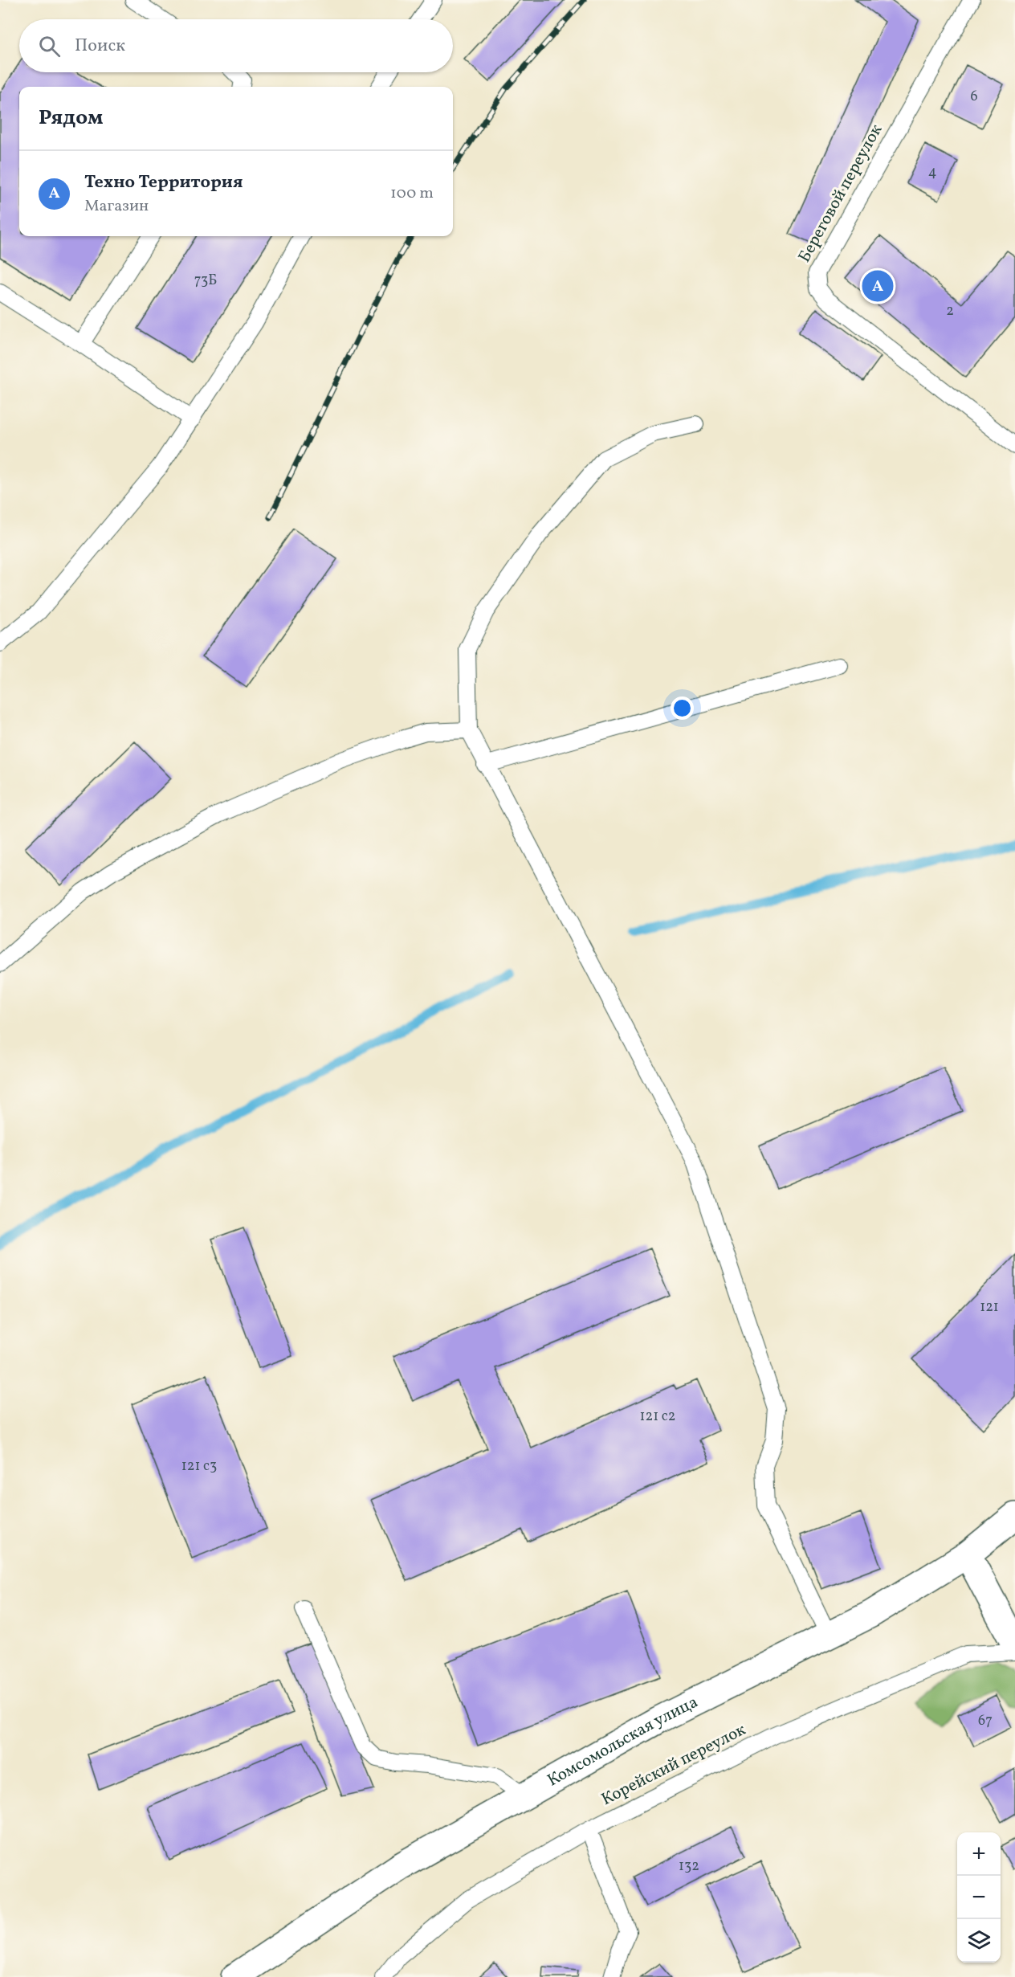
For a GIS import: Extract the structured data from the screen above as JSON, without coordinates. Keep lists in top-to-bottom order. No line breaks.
{"streets":{"main road":["Комсомольская улица"],"lane":["Береговой переулок","Корейский переулок"]},"house_numbers":["6","4","73Б","2","121","121 с2","121 с3","67","132"],"page":{"search":"Поиск","heading":"Рядом","list":[{"mark":"A","name":"Техно Территория","note":"Магазин","value":"100 m"}],"pins":"A","map_buttons":["+","−"]}}
